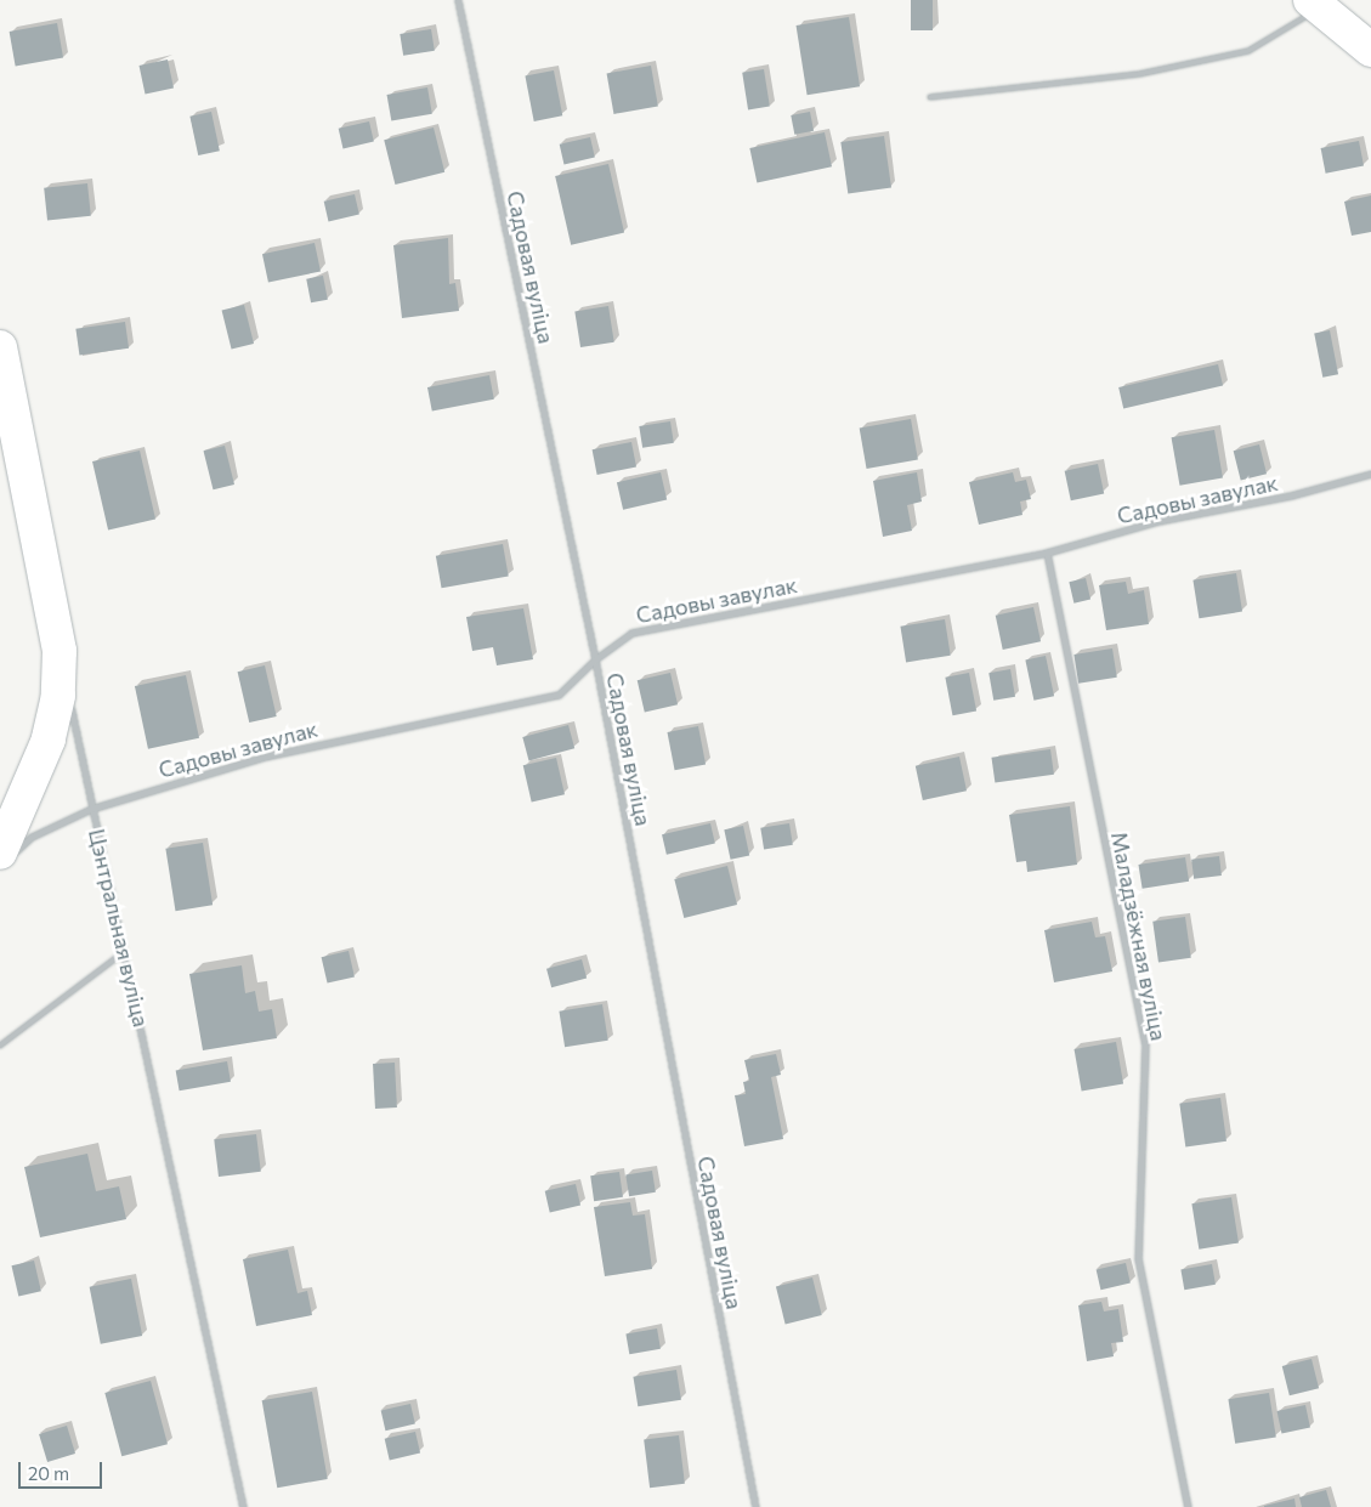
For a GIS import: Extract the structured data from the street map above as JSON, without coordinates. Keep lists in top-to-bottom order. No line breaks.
{"streets":{"main road":["Цэнтральная вуліца"],"street":["Садовая вуліца","Садовы завулак","Маладзёжная вуліца"]},"crossings":[["Садовая вуліца","Садовы завулак"],["Садовы завулак","Цэнтральная вуліца"],["Садовы завулак","Маладзёжная вуліца"]],"scale_bar":"20 m"}
